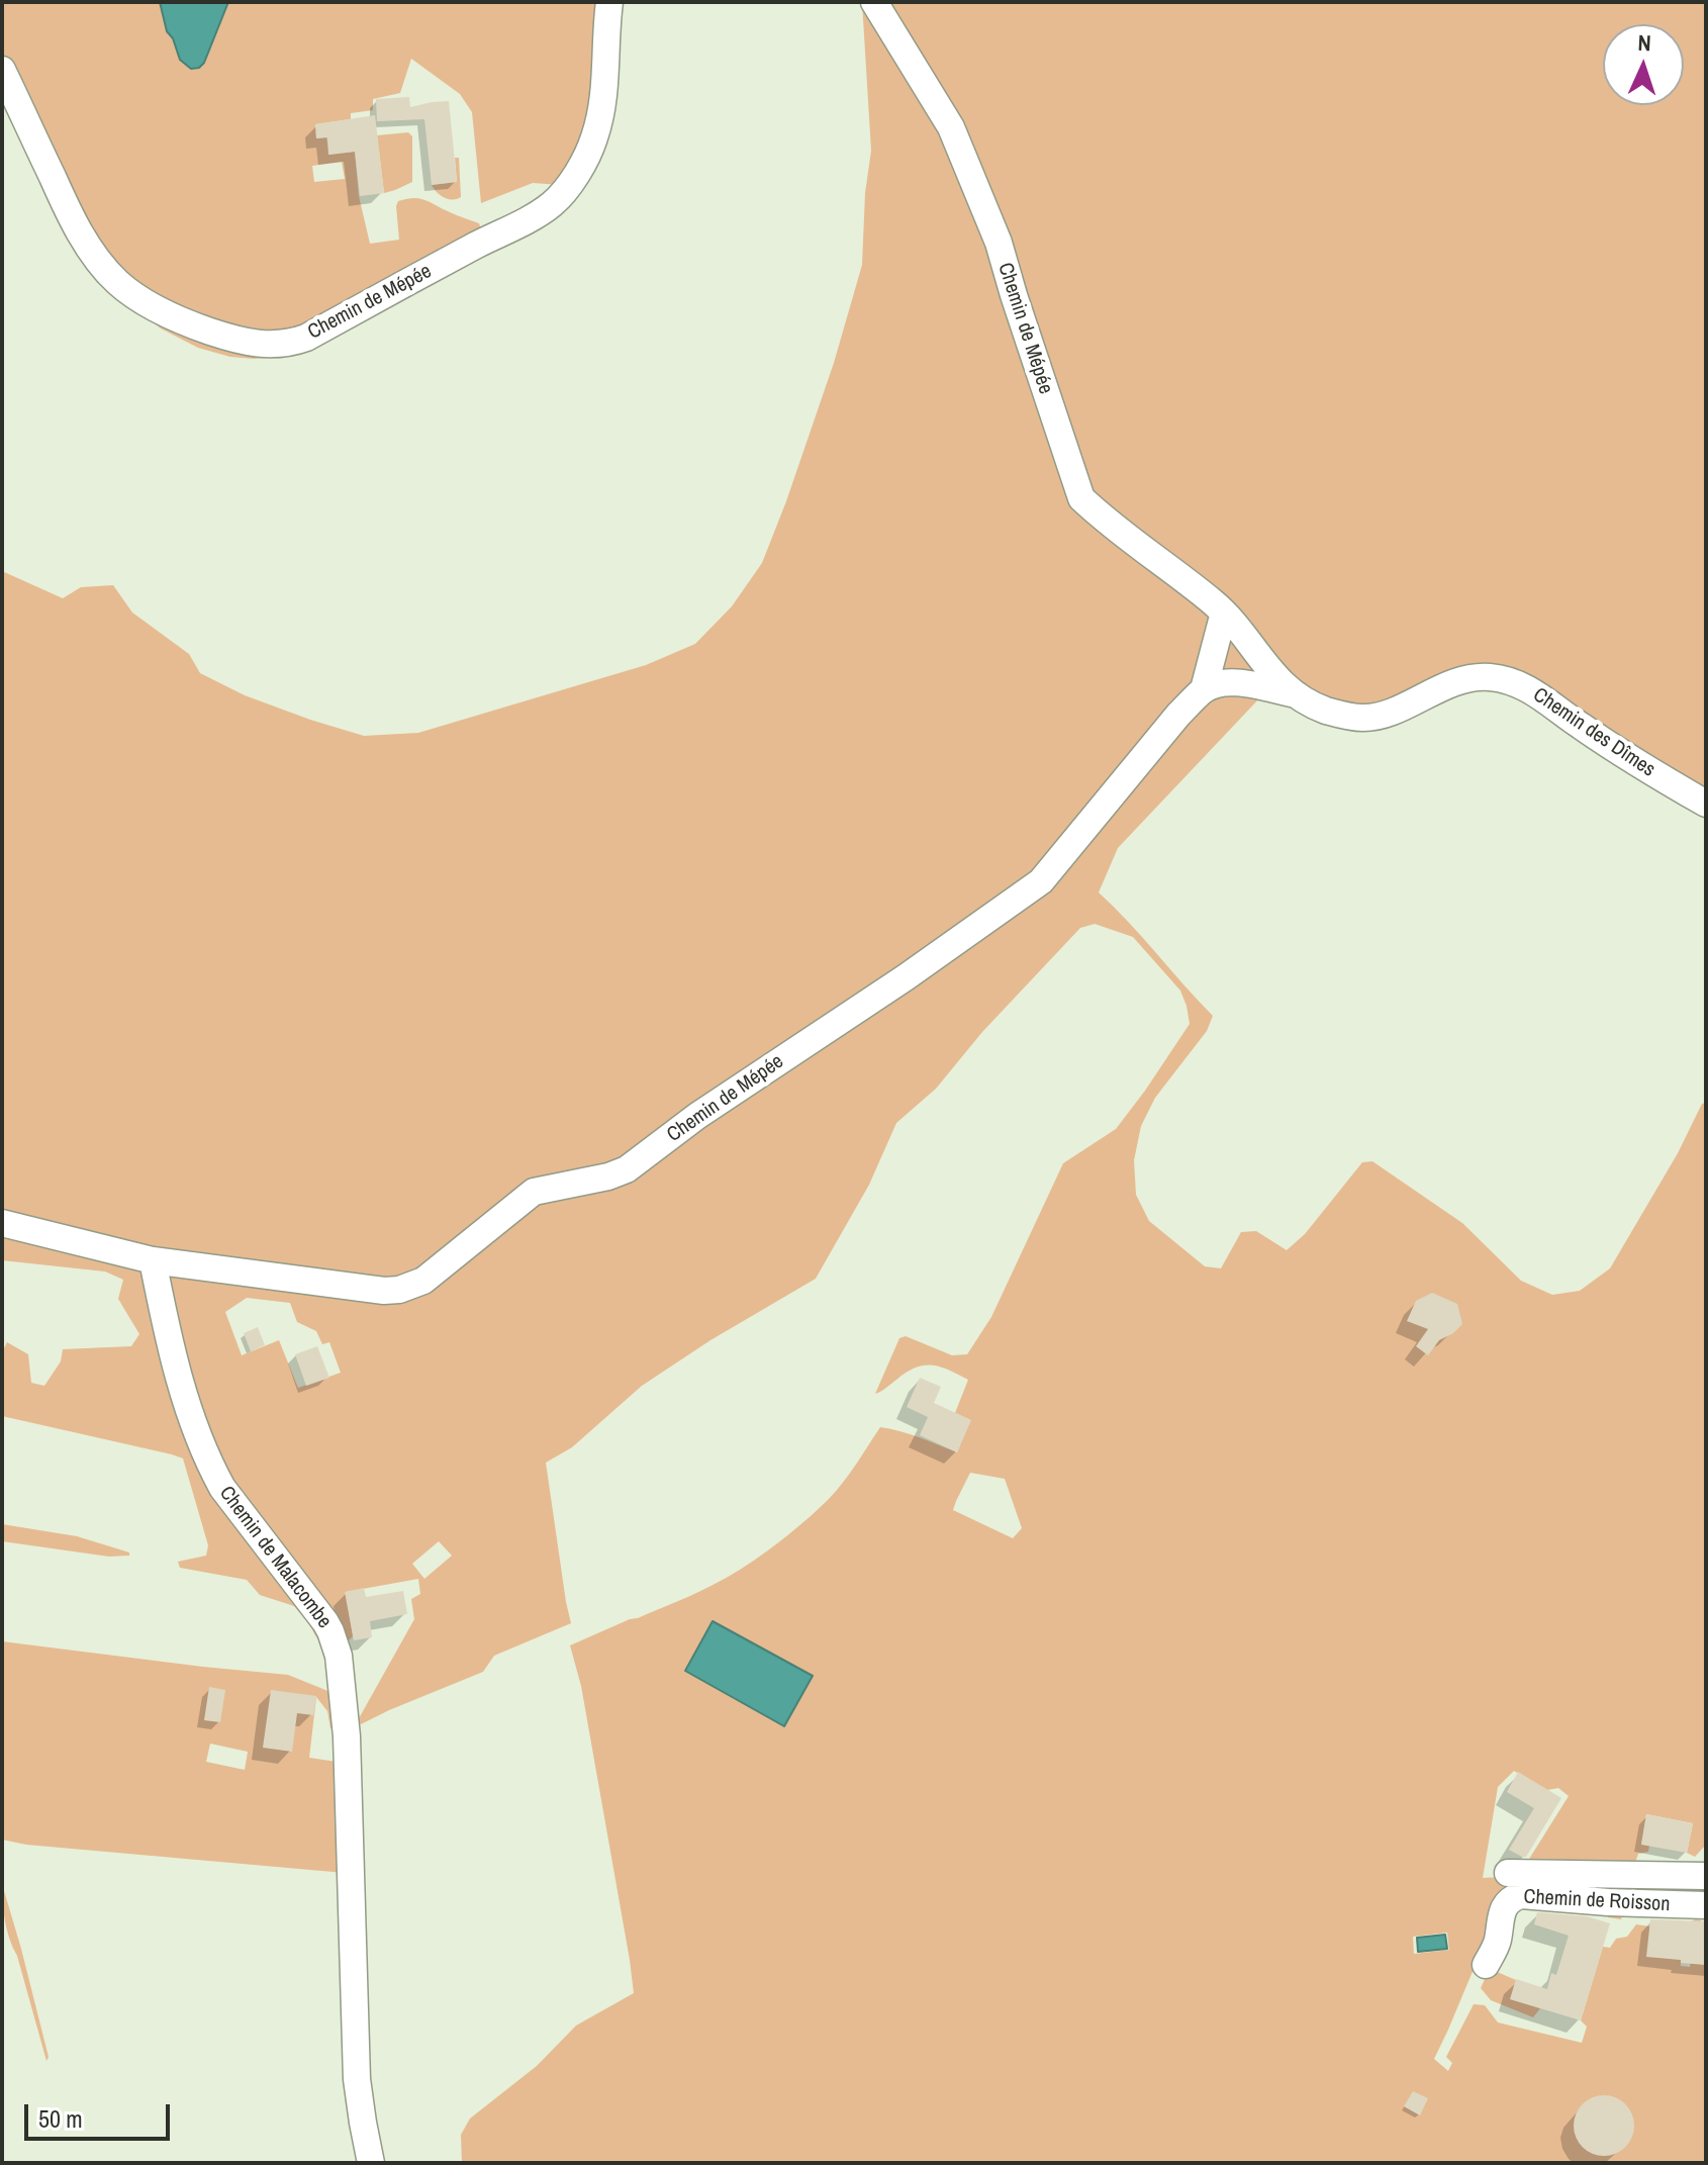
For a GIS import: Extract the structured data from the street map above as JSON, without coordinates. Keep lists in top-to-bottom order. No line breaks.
{"streets":{"street":["Chemin de Mépée","Chemin des Dîmes","Chemin de Malacombe","Chemin de Roisson"]},"crossings":[["Chemin de Mépée","Chemin des Dîmes"],["Chemin de Mépée","Chemin de Malacombe"]],"scale_bar":"50 m","north":"top"}
